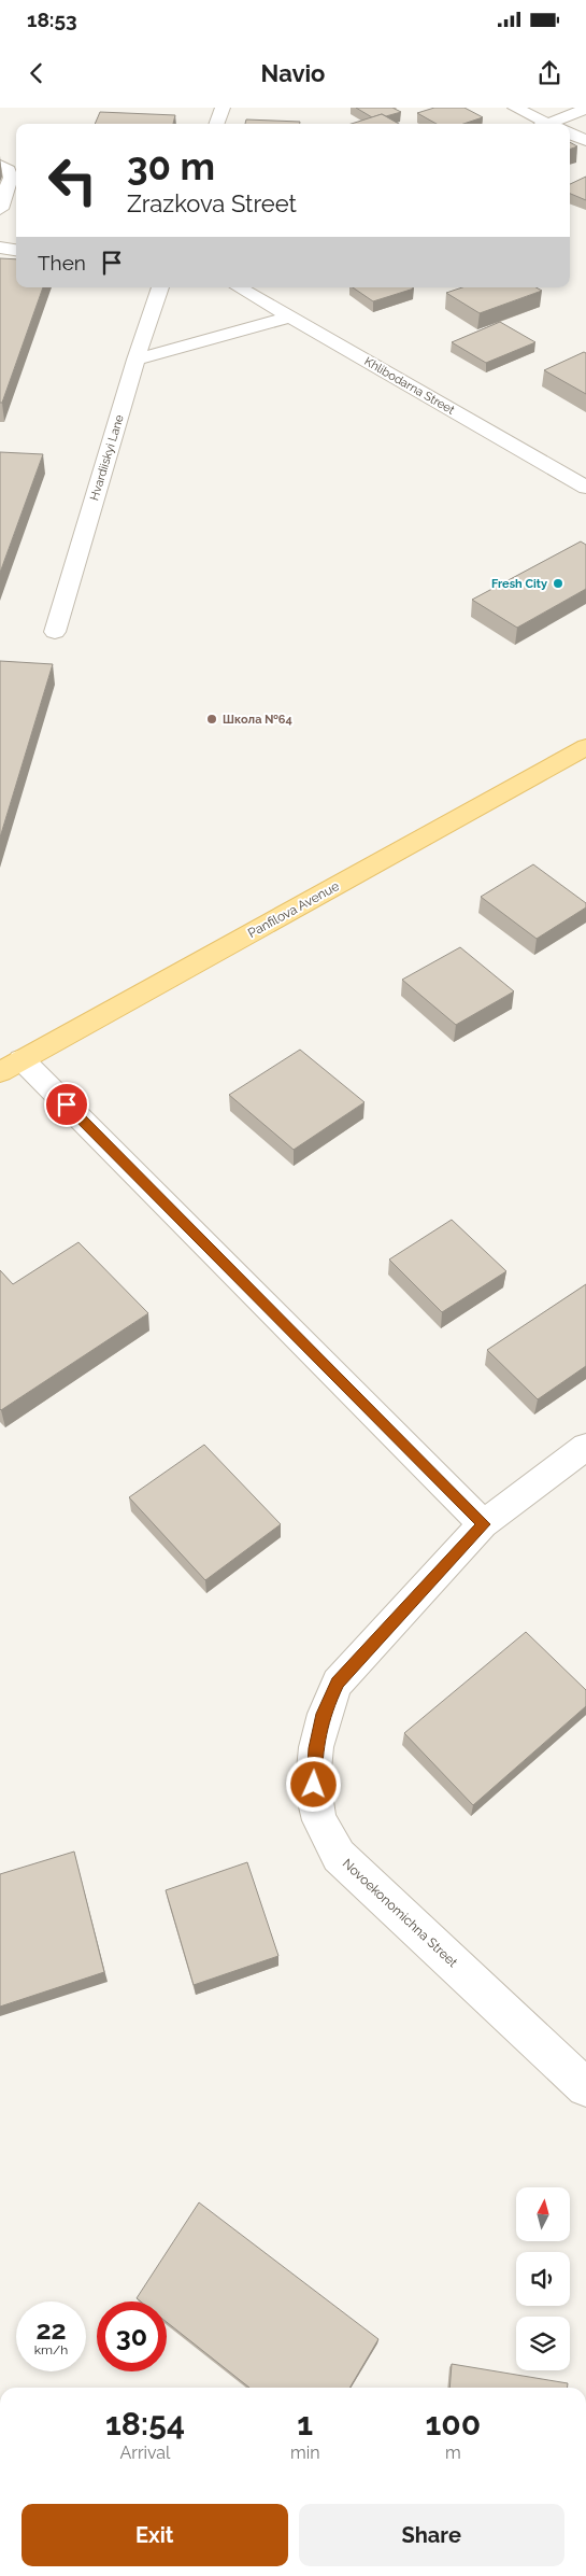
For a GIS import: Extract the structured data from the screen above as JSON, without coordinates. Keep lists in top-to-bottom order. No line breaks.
{"streets":{"main road":["Panfilova Avenue"],"street":["Khlibodarna Street","Hvardiiskyi Lane","Novoekonomichna Street"]},"places":["Fresh City","Школа №64"],"north":"top","page":{"status":"18:53","header":"Navio","turn":["30 m","Zrazkova Street"],"then":"Then","speed":"22 km/h","limit":"30","eta":["18:54","Arrival","1","min","100","m"],"buttons":["Exit","Share"]}}
